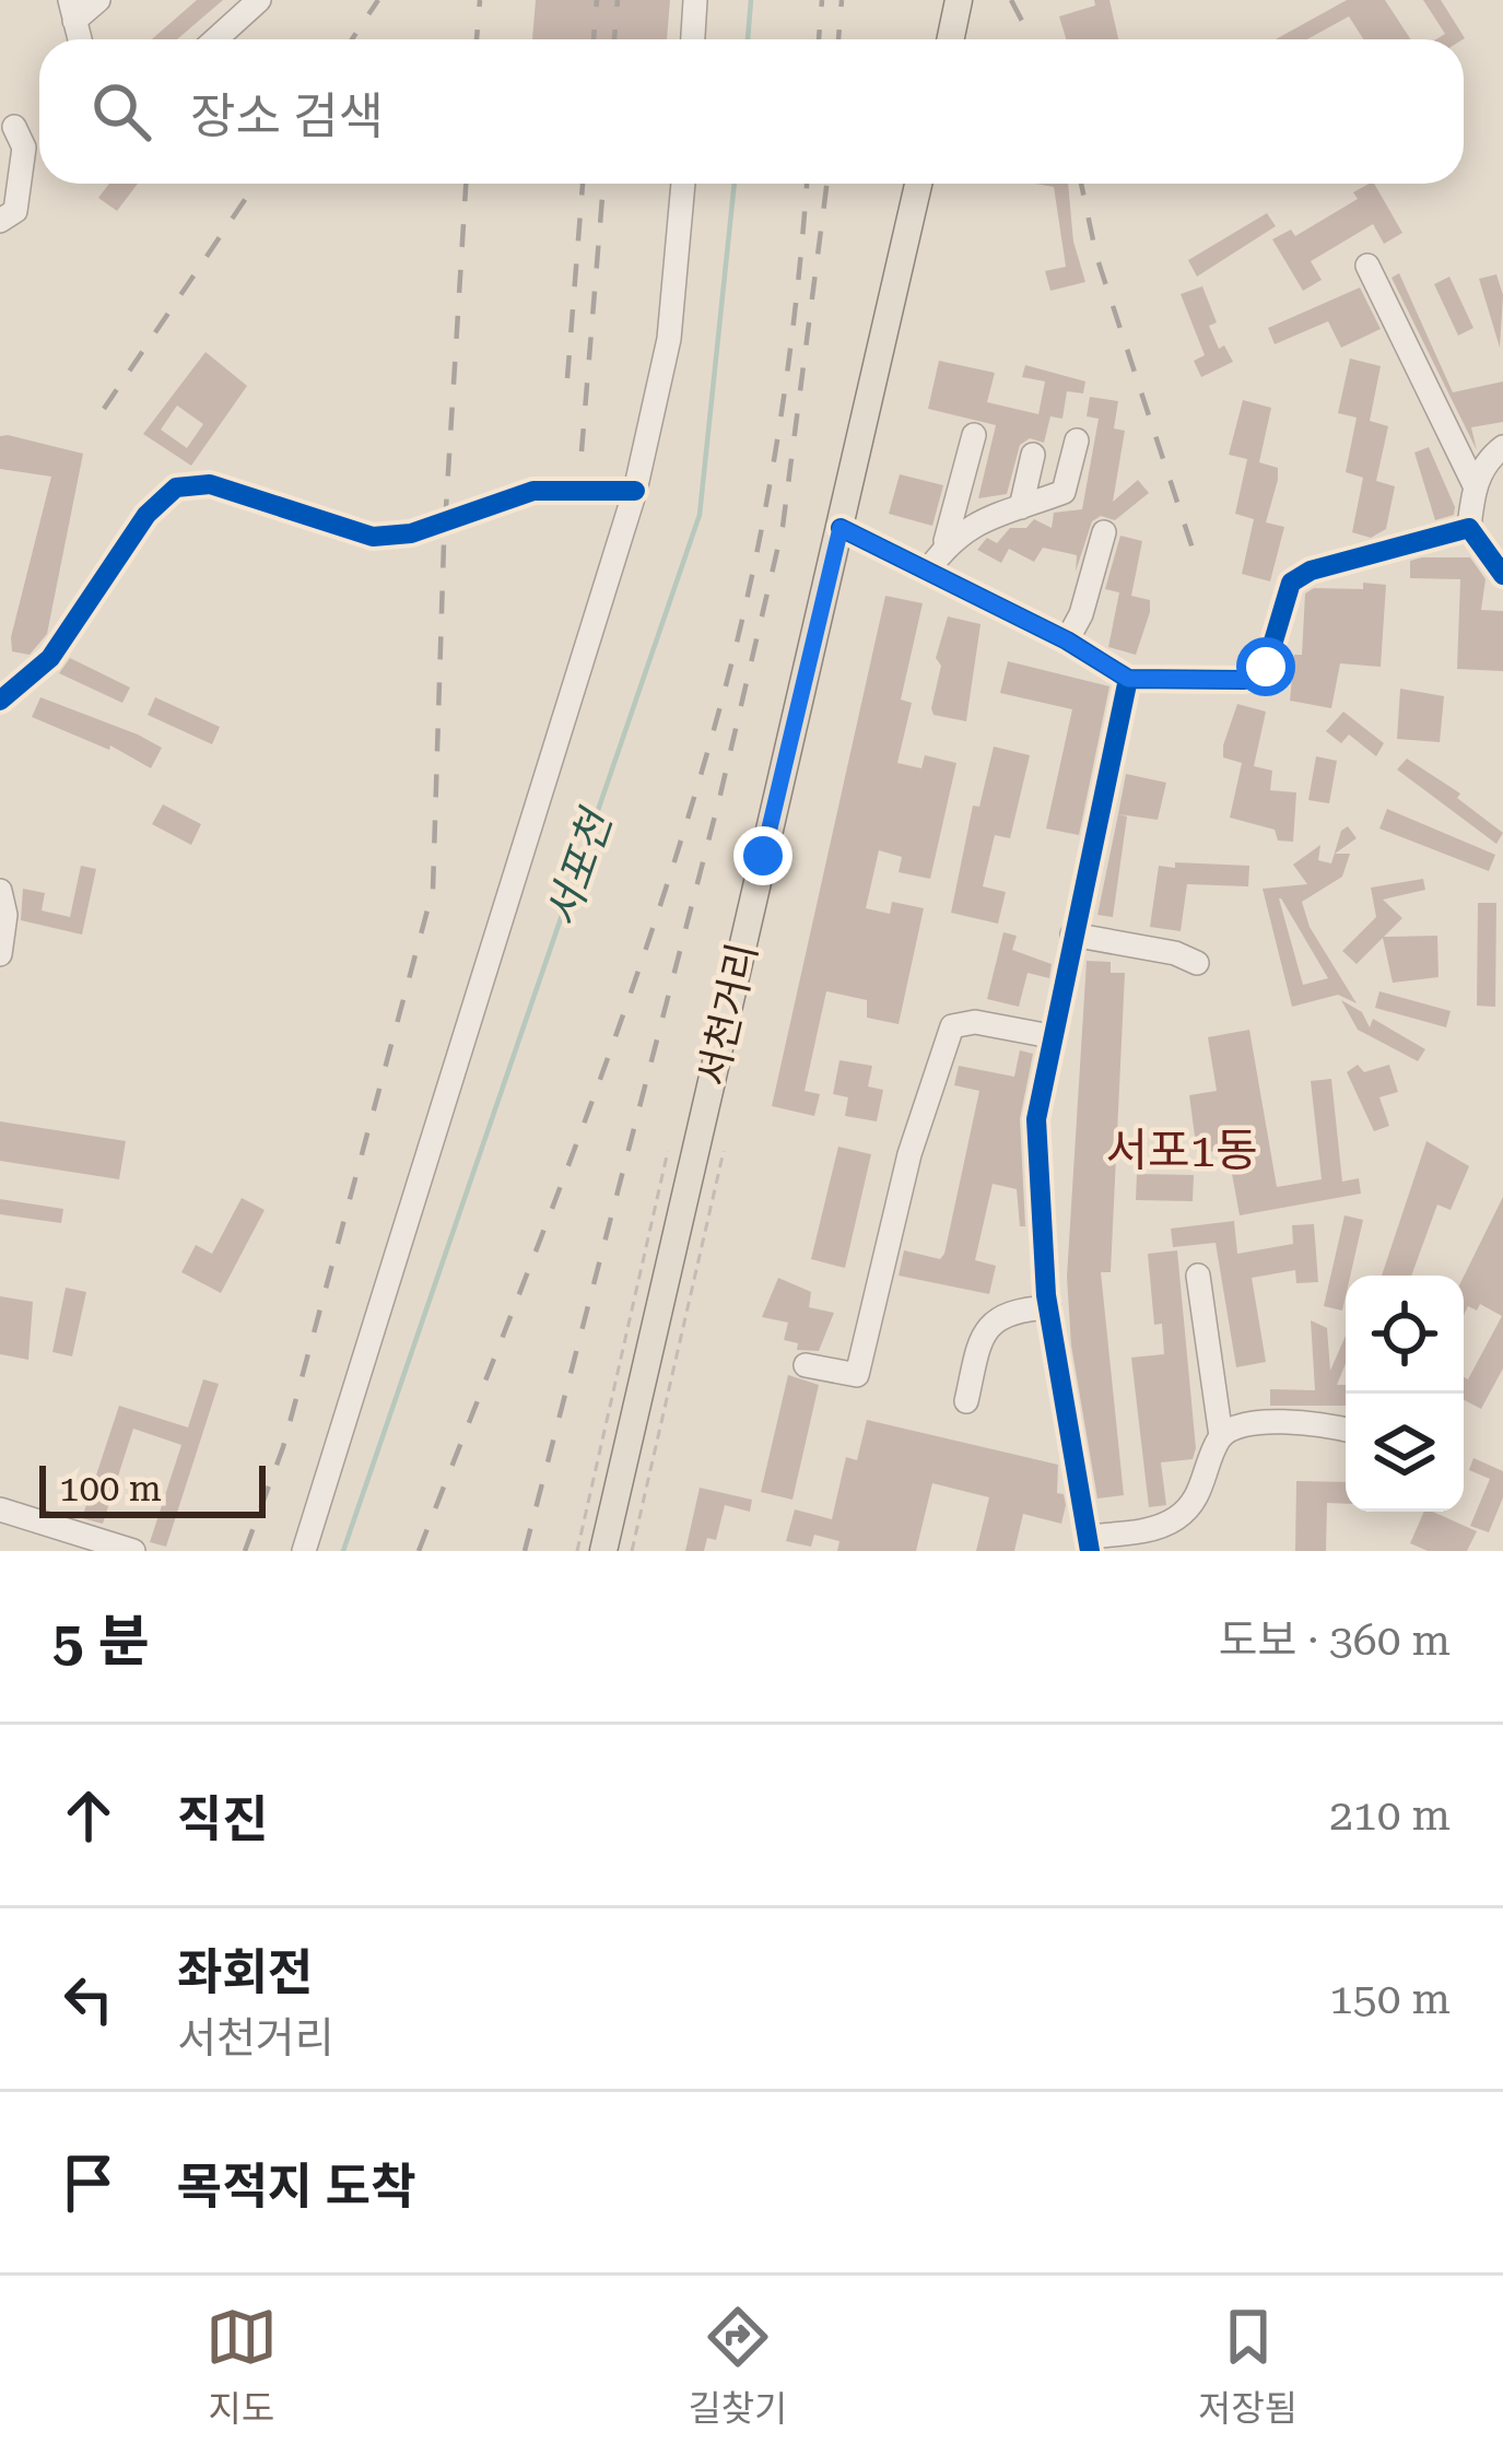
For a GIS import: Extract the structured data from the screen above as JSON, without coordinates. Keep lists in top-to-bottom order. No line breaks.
{"streets":{"main road":["서천거리"]},"districts":["서포1동"],"water":["서포천"],"scale_bar":"100 m","page":{"search":"장소 검색","scale":"100 m","heading":["5 분","도보 · 360 m"],"list":[["직진","210 m"],["좌회전","서천거리","150 m"],"목적지 도착"],"nav":["지도","길찾기","저장됨"]}}
